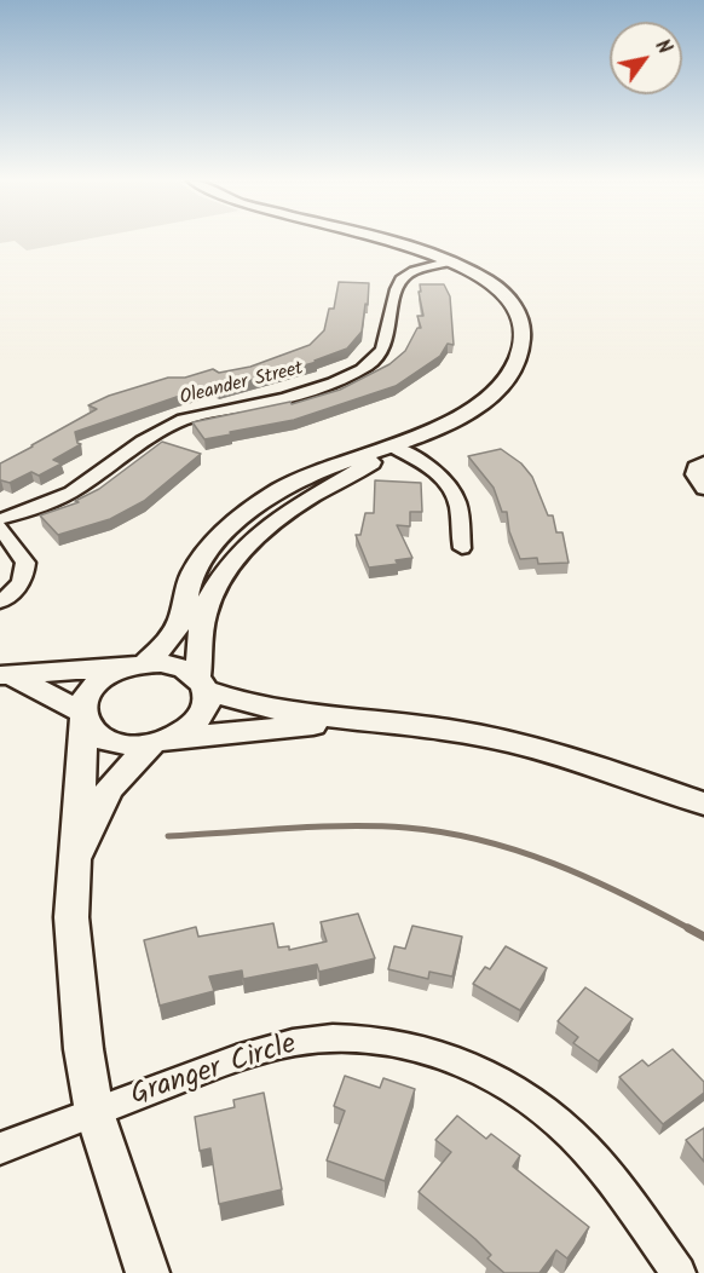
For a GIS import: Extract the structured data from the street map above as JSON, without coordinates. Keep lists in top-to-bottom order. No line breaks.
{"streets":{"street":["Oleander Street","Granger Circle"]},"north":"top right"}
